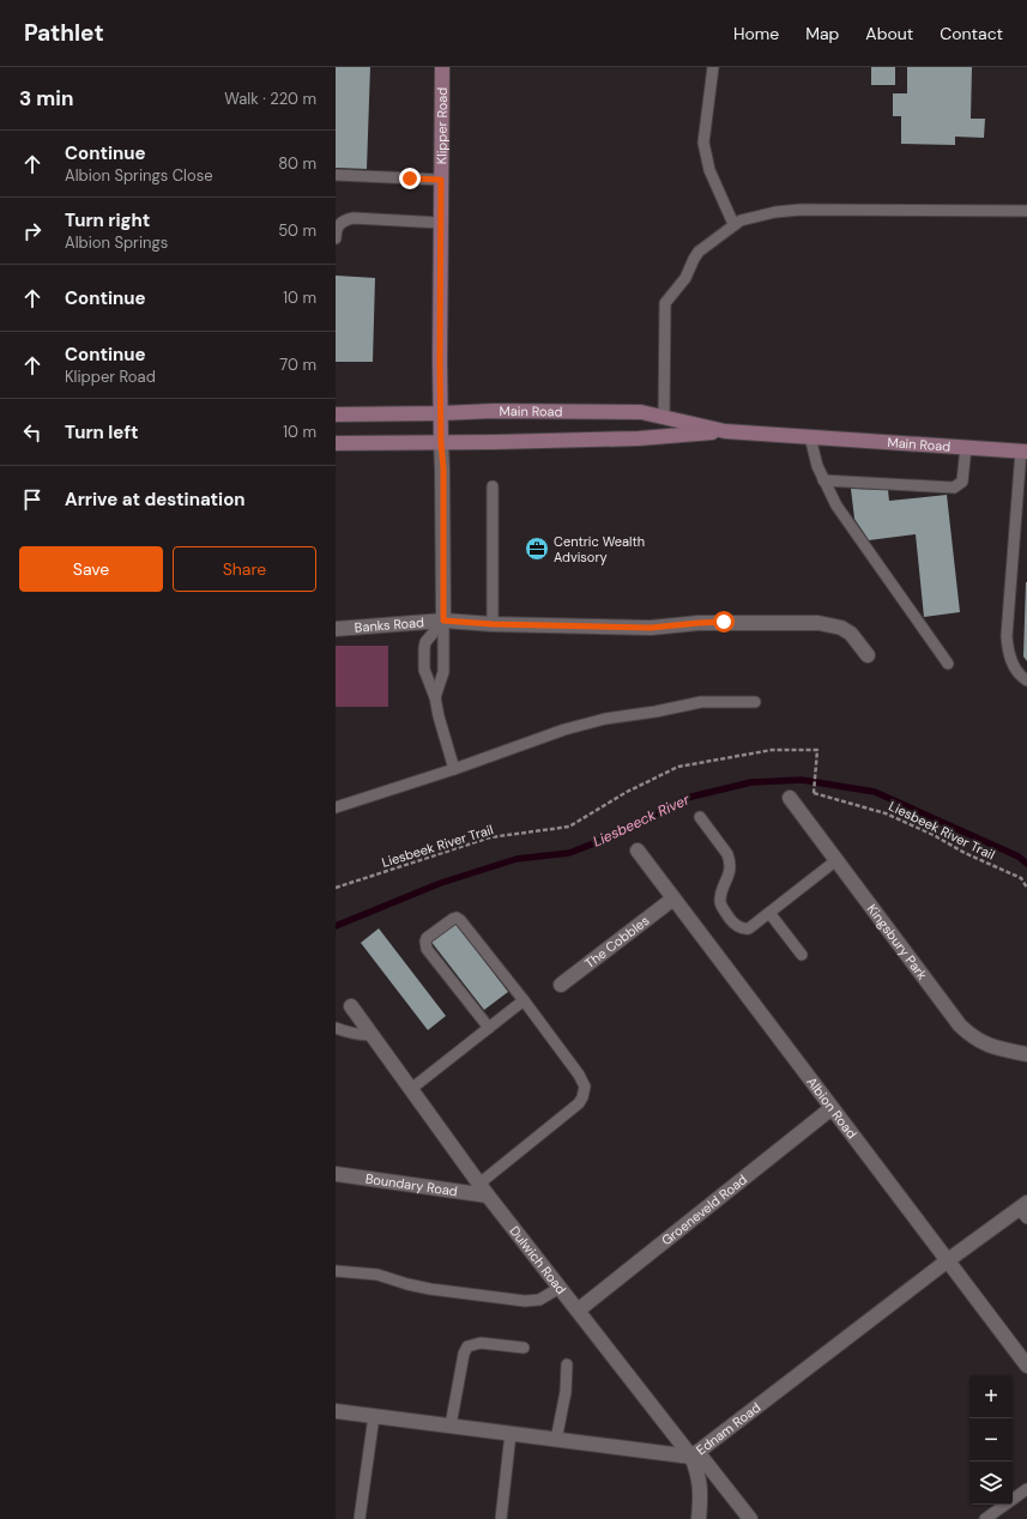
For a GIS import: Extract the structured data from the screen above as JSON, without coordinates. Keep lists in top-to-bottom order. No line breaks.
{"streets":{"main road":["Klipper Road","Main Road"],"street":["Banks Road","The Cobbles","Kingsbury Park","Albion Road","Boundary Road","Groeneveld Road","Dulwich Road","Ednam Road"],"path":["Liesbeek River Trail"]},"crossings":[["Klipper Road","Main Road"],["The Cobbles","Albion Road"],["Albion Road","Groeneveld Road"],["Albion Road","Ednam Road"],["Boundary Road","Dulwich Road"],["Groeneveld Road","Dulwich Road"],["Dulwich Road","Ednam Road"]],"water":["Liesbeeck River"],"places":{"office":["Centric Wealth Advisory"]},"page":{"header":"Pathlet","nav":["Home","Map","About","Contact"],"heading":["3 min","Walk · 220 m"],"list":[["Continue","Albion Springs Close","80 m"],["Turn right","Albion Springs","50 m"],["Continue","10 m"],["Continue","Klipper Road","70 m"],["Turn left","10 m"],"Arrive at destination"],"buttons":["Save","Share"],"map_buttons":["+","−"]}}
